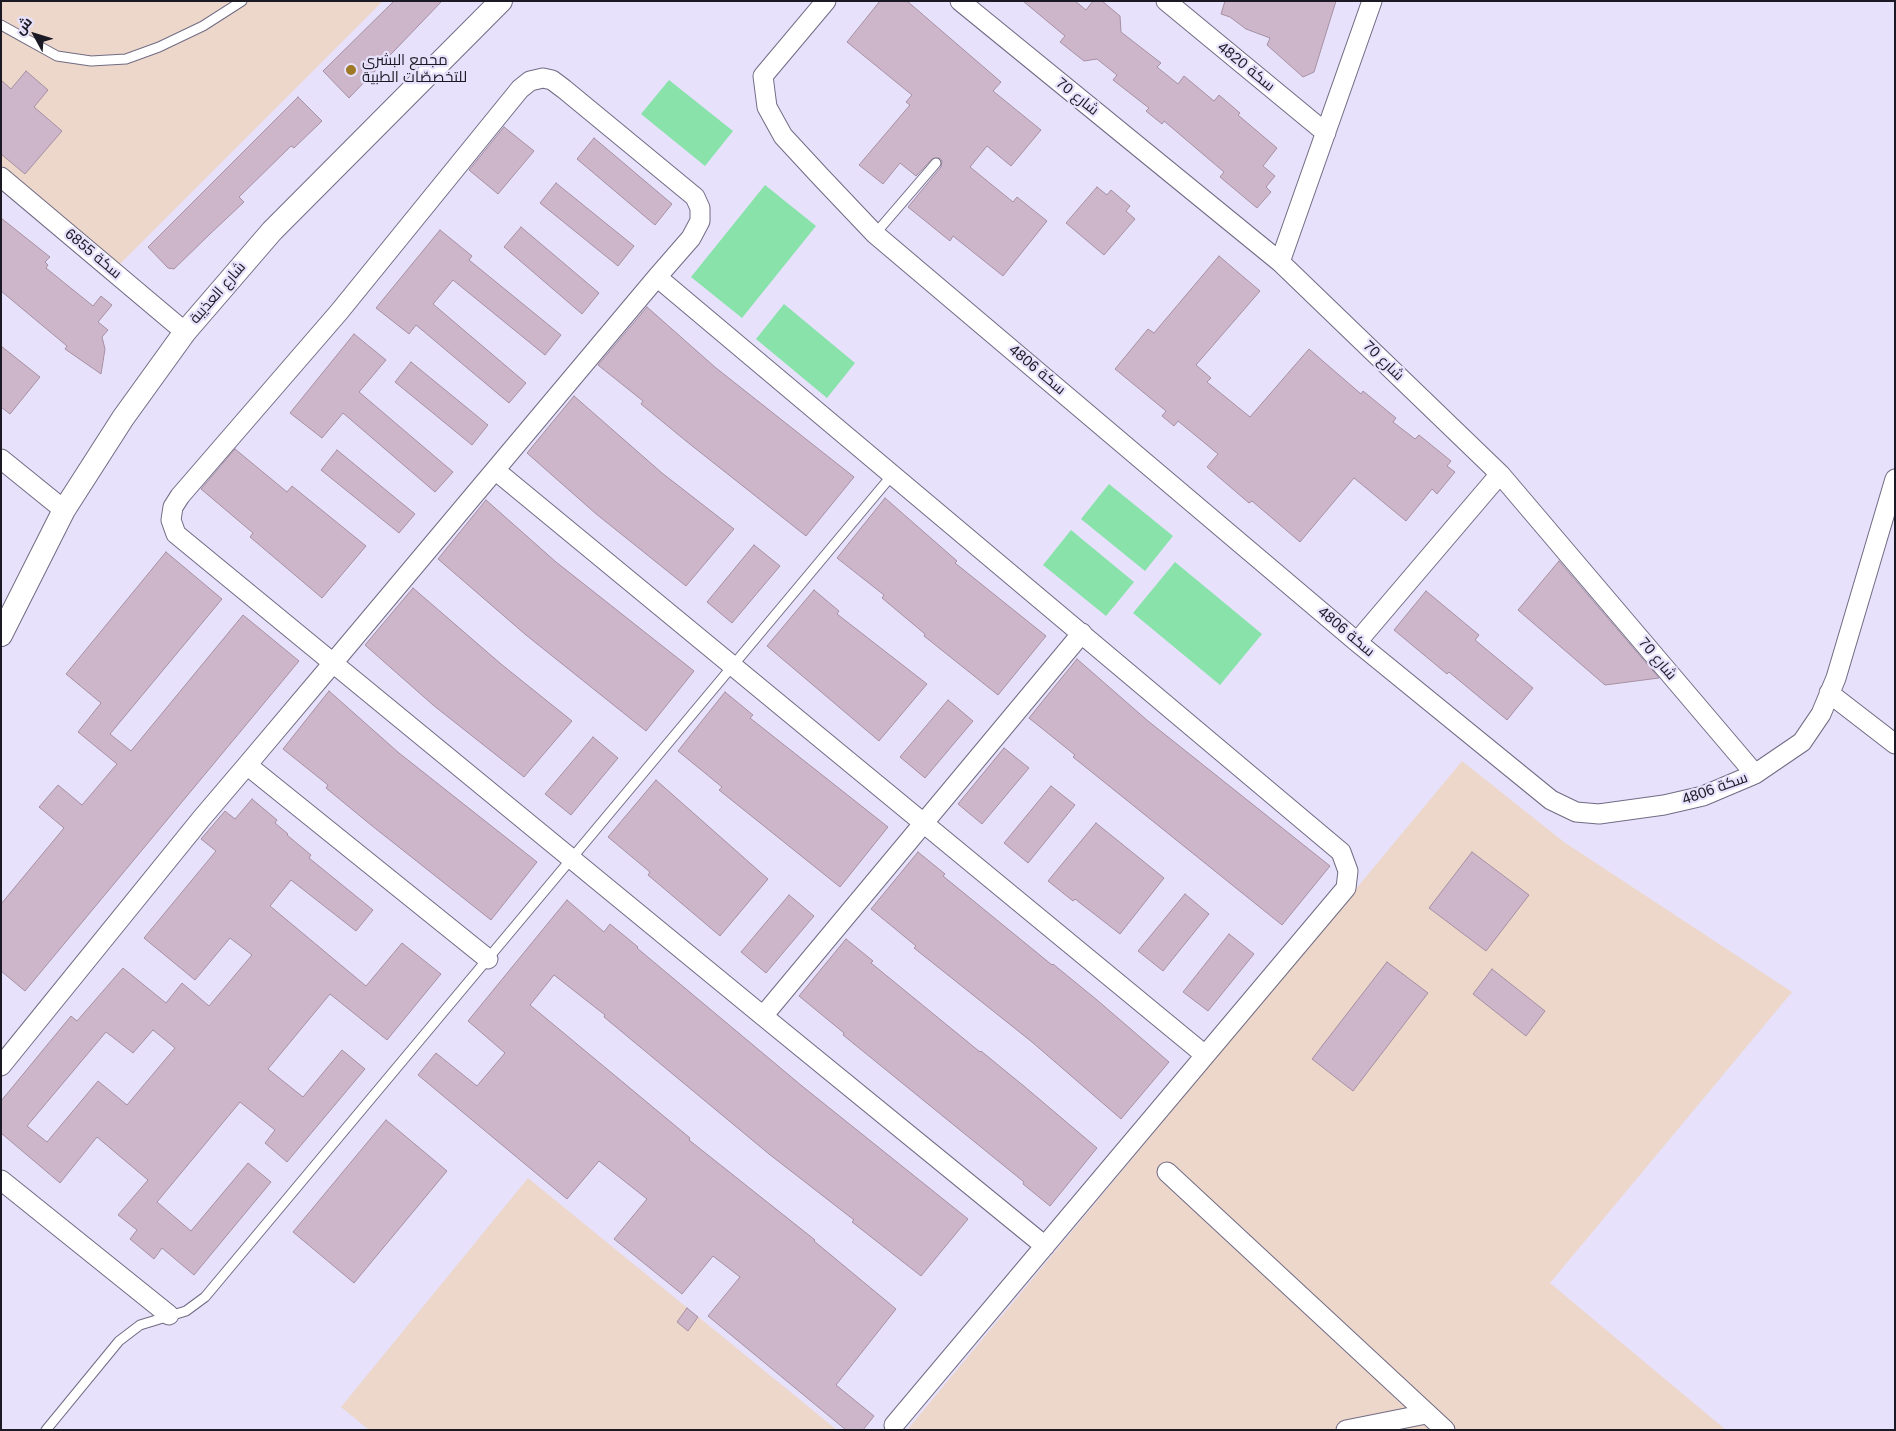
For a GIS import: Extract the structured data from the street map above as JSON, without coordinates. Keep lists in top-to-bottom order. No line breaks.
{"streets":{"street":["سكة 4820","شارع 70","سكة 6855","شارع العذيبة","سكة 4806"]},"crossings":[["شارع 70","سكة 4806"],["سكة 6855","شارع العذيبة"]],"places":["مجمع البشرى للتخصصّات الطبية"],"north":"top left"}
